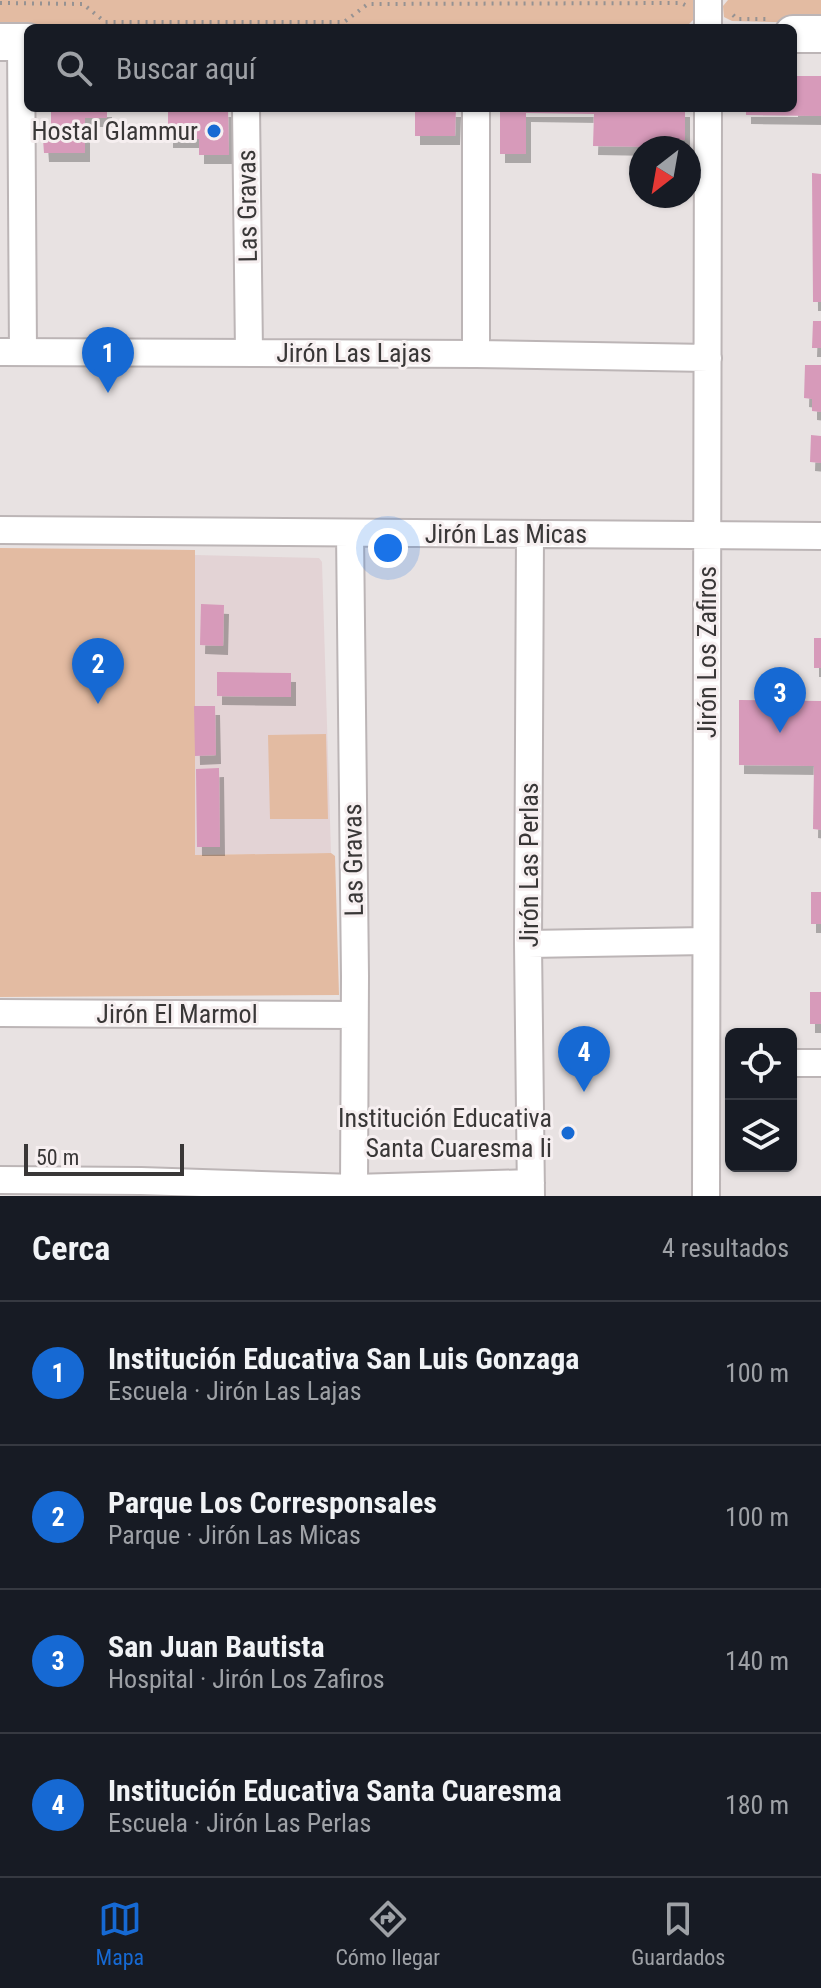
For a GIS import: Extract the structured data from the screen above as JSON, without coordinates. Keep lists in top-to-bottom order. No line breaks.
{"streets":{"street":["Las Gravas","Jirón Las Lajas","Jirón Las Micas","Jirón Los Zafiros","Jirón Las Perlas","Jirón El Marmol"]},"crossings":[["Las Gravas","Jirón Las Lajas"],["Las Gravas","Jirón Las Micas"],["Las Gravas","Jirón El Marmol"],["Jirón Las Lajas","Jirón Los Zafiros"],["Jirón Las Micas","Jirón Los Zafiros"],["Jirón Las Micas","Jirón Las Perlas"]],"places":["Hostal Glammur","Institución Educativa Santa Cuaresma Ii"],"scale_bar":"50 m","north":"bottom left","page":{"search":"Buscar aquí","pins":["1","2","3","4"],"scale":"50 m","heading":["Cerca","4 resultados"],"list":[{"mark":"1","name":"Institución Educativa San Luis Gonzaga","note":"Escuela · Jirón Las Lajas","value":"100 m"},{"mark":"2","name":"Parque Los Corresponsales","note":"Parque · Jirón Las Micas","value":"100 m"},{"mark":"3","name":"San Juan Bautista","note":"Hospital · Jirón Los Zafiros","value":"140 m"},{"mark":"4","name":"Institución Educativa Santa Cuaresma","note":"Escuela · Jirón Las Perlas","value":"180 m"}],"nav":["Mapa","Cómo llegar","Guardados"]}}
